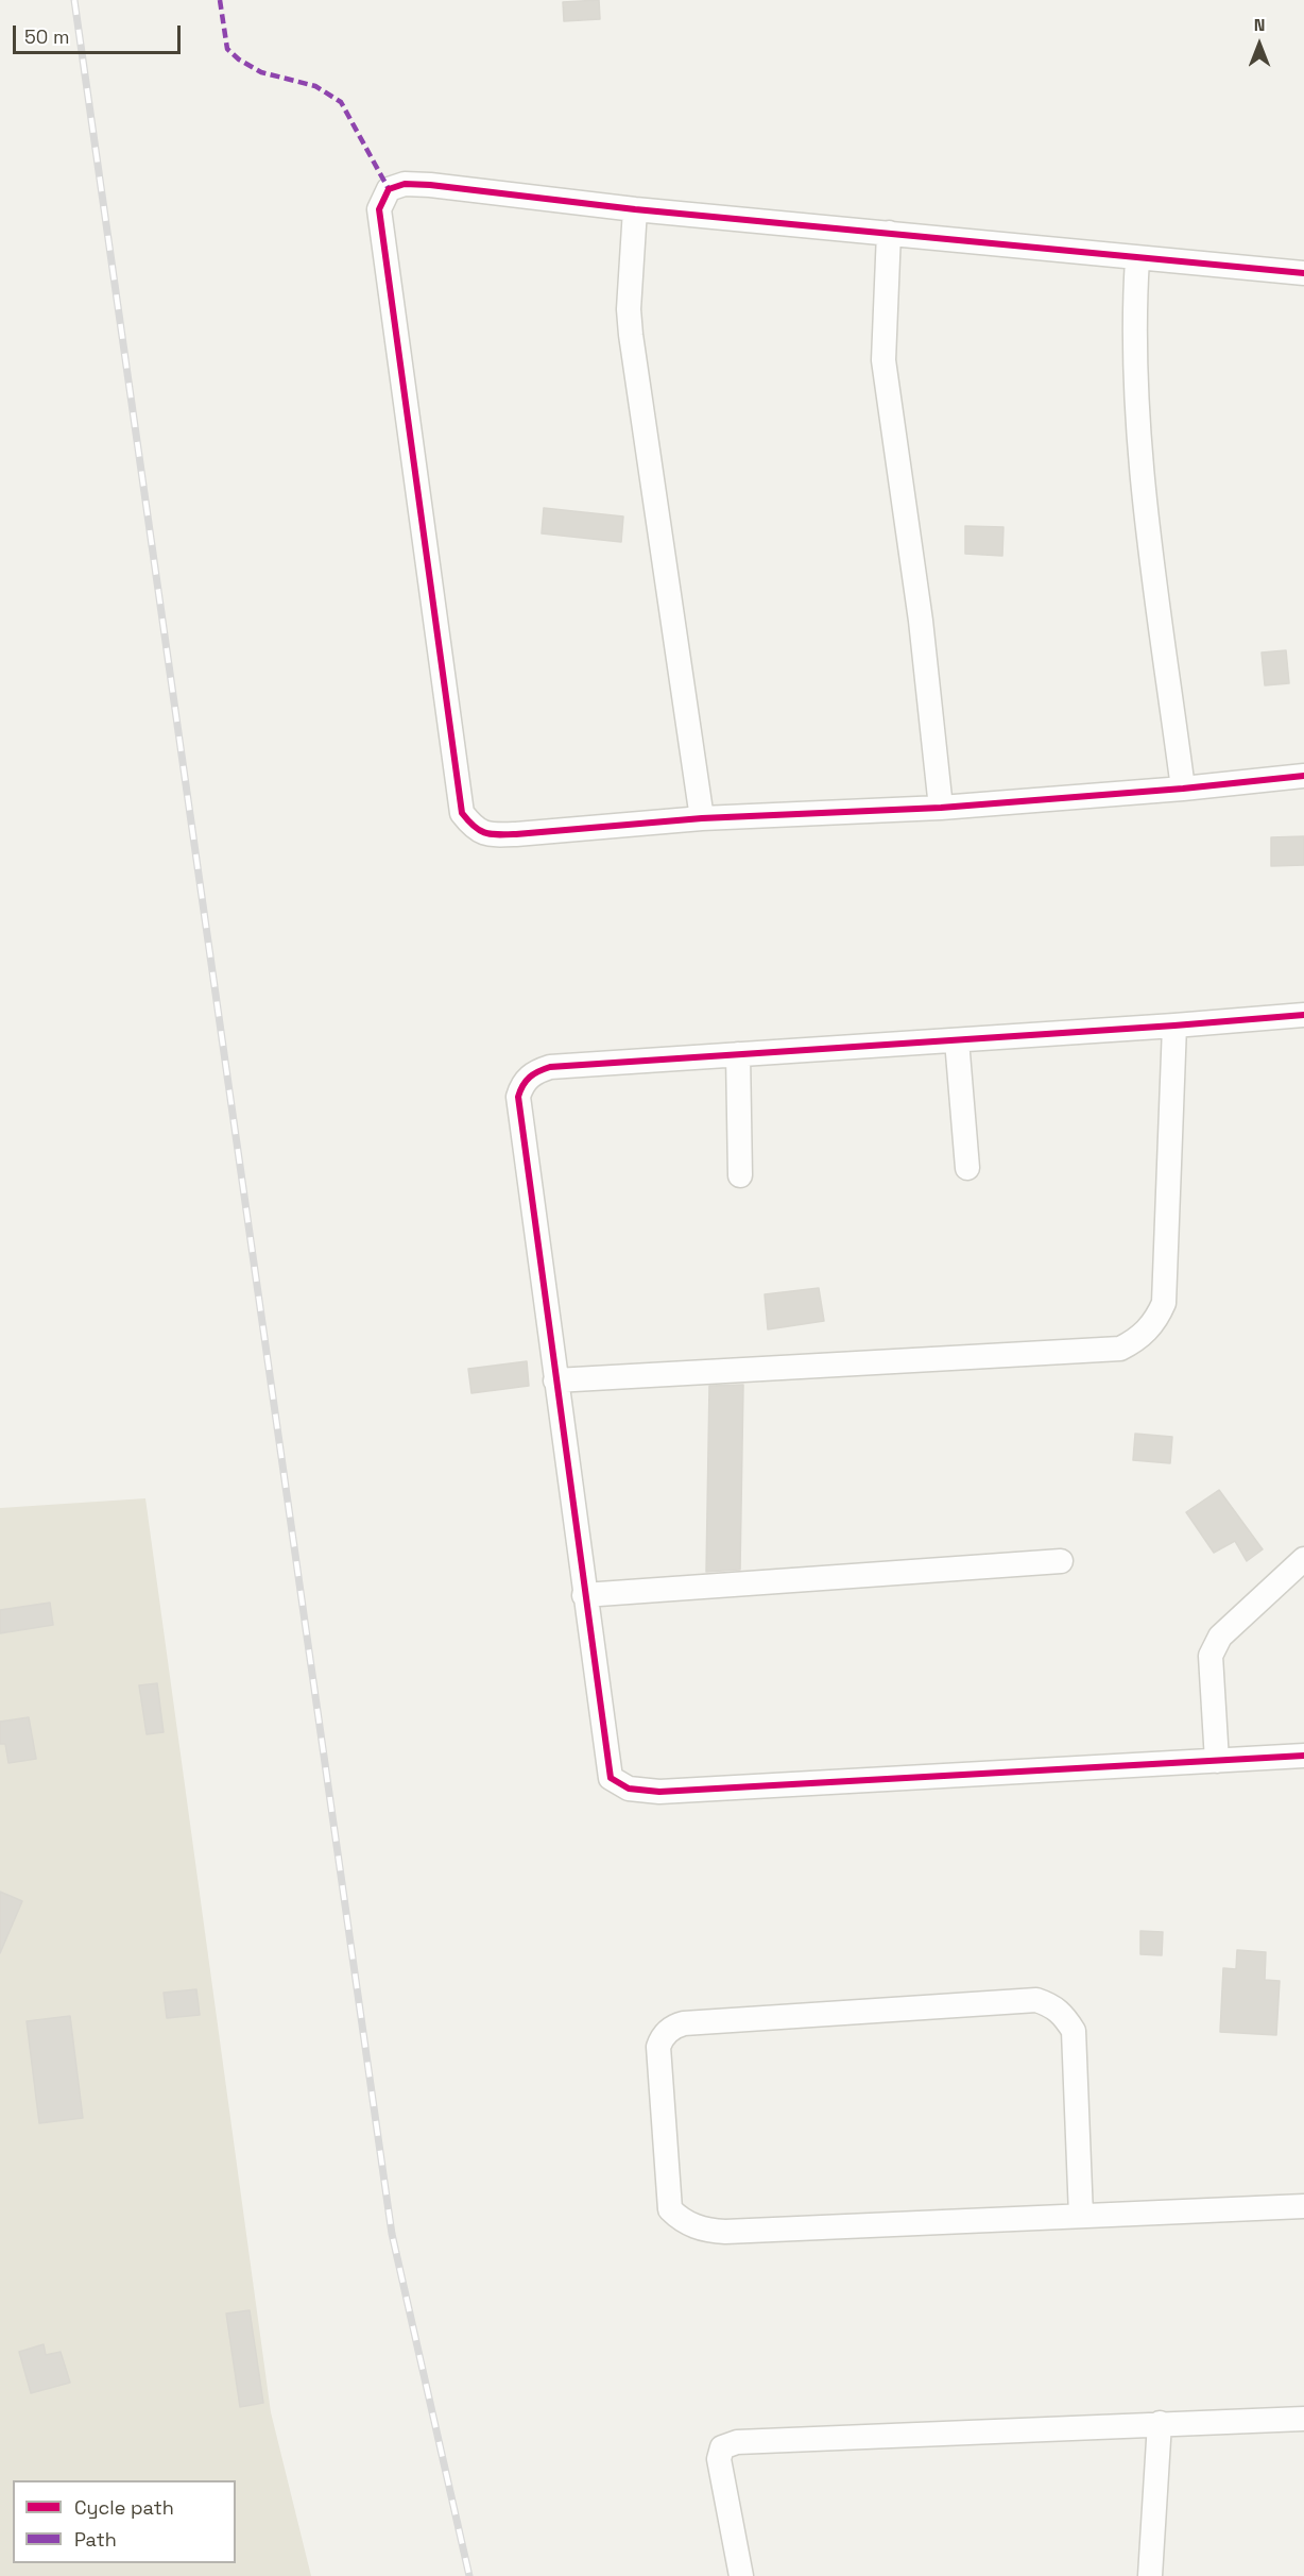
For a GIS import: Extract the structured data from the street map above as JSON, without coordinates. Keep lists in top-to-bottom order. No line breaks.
{"legend":["Cycle path","Path"],"scale_bar":"50 m","north":"top"}
